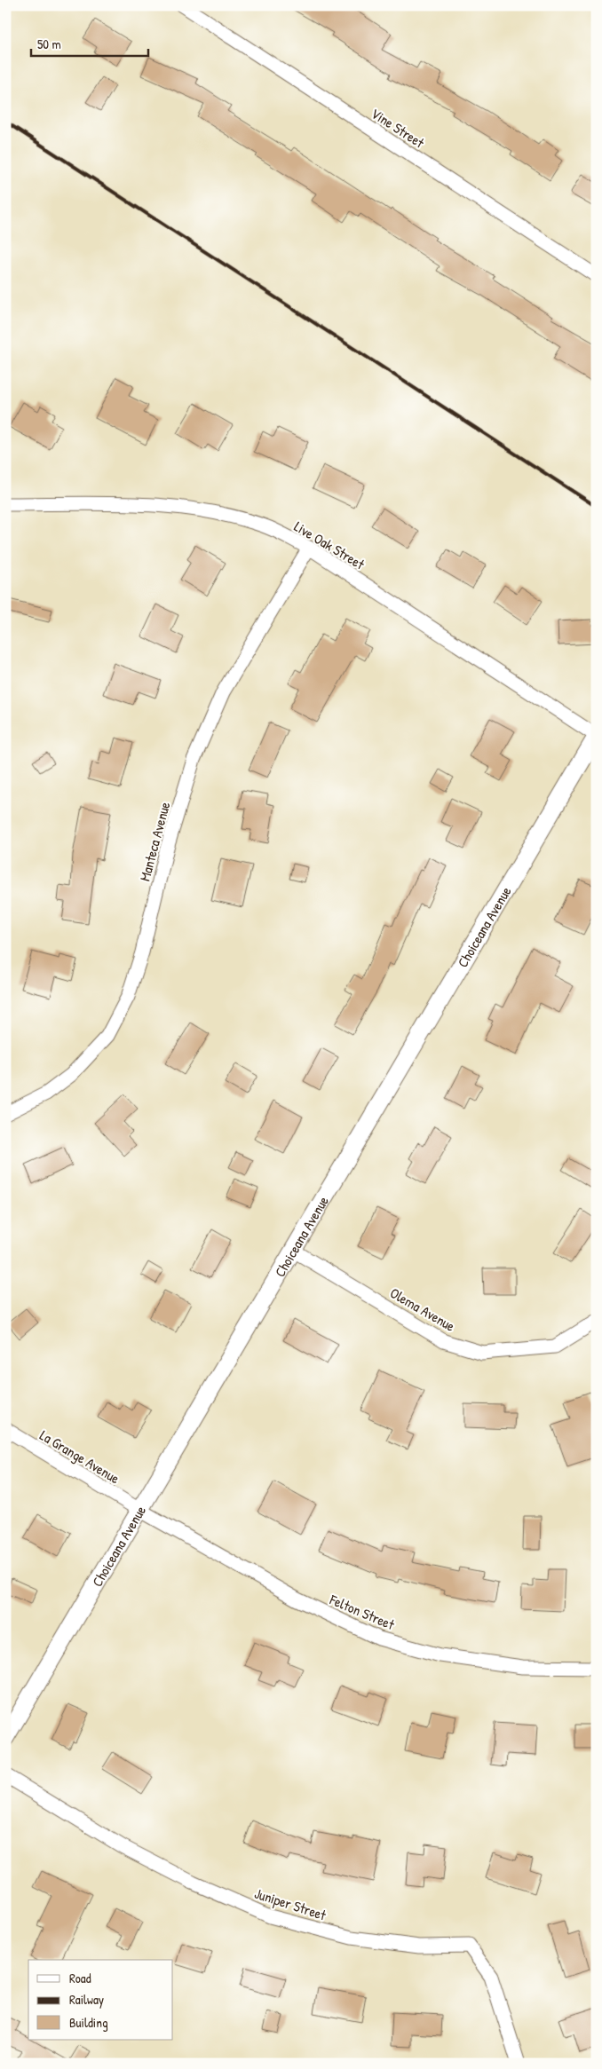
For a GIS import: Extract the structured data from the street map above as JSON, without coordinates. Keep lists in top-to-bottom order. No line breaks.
{"streets":{"street":["Vine Street","Live Oak Street","Manteca Avenue","Choiceana Avenue","Olema Avenue","La Grange Avenue","Felton Street","Juniper Street"]},"crossings":[["Live Oak Street","Manteca Avenue"],["Live Oak Street","Choiceana Avenue"],["Choiceana Avenue","Olema Avenue"],["Choiceana Avenue","La Grange Avenue"],["Choiceana Avenue","Felton Street"],["La Grange Avenue","Felton Street"]],"legend":["Road","Railway","Building"],"scale_bar":"50 m"}
